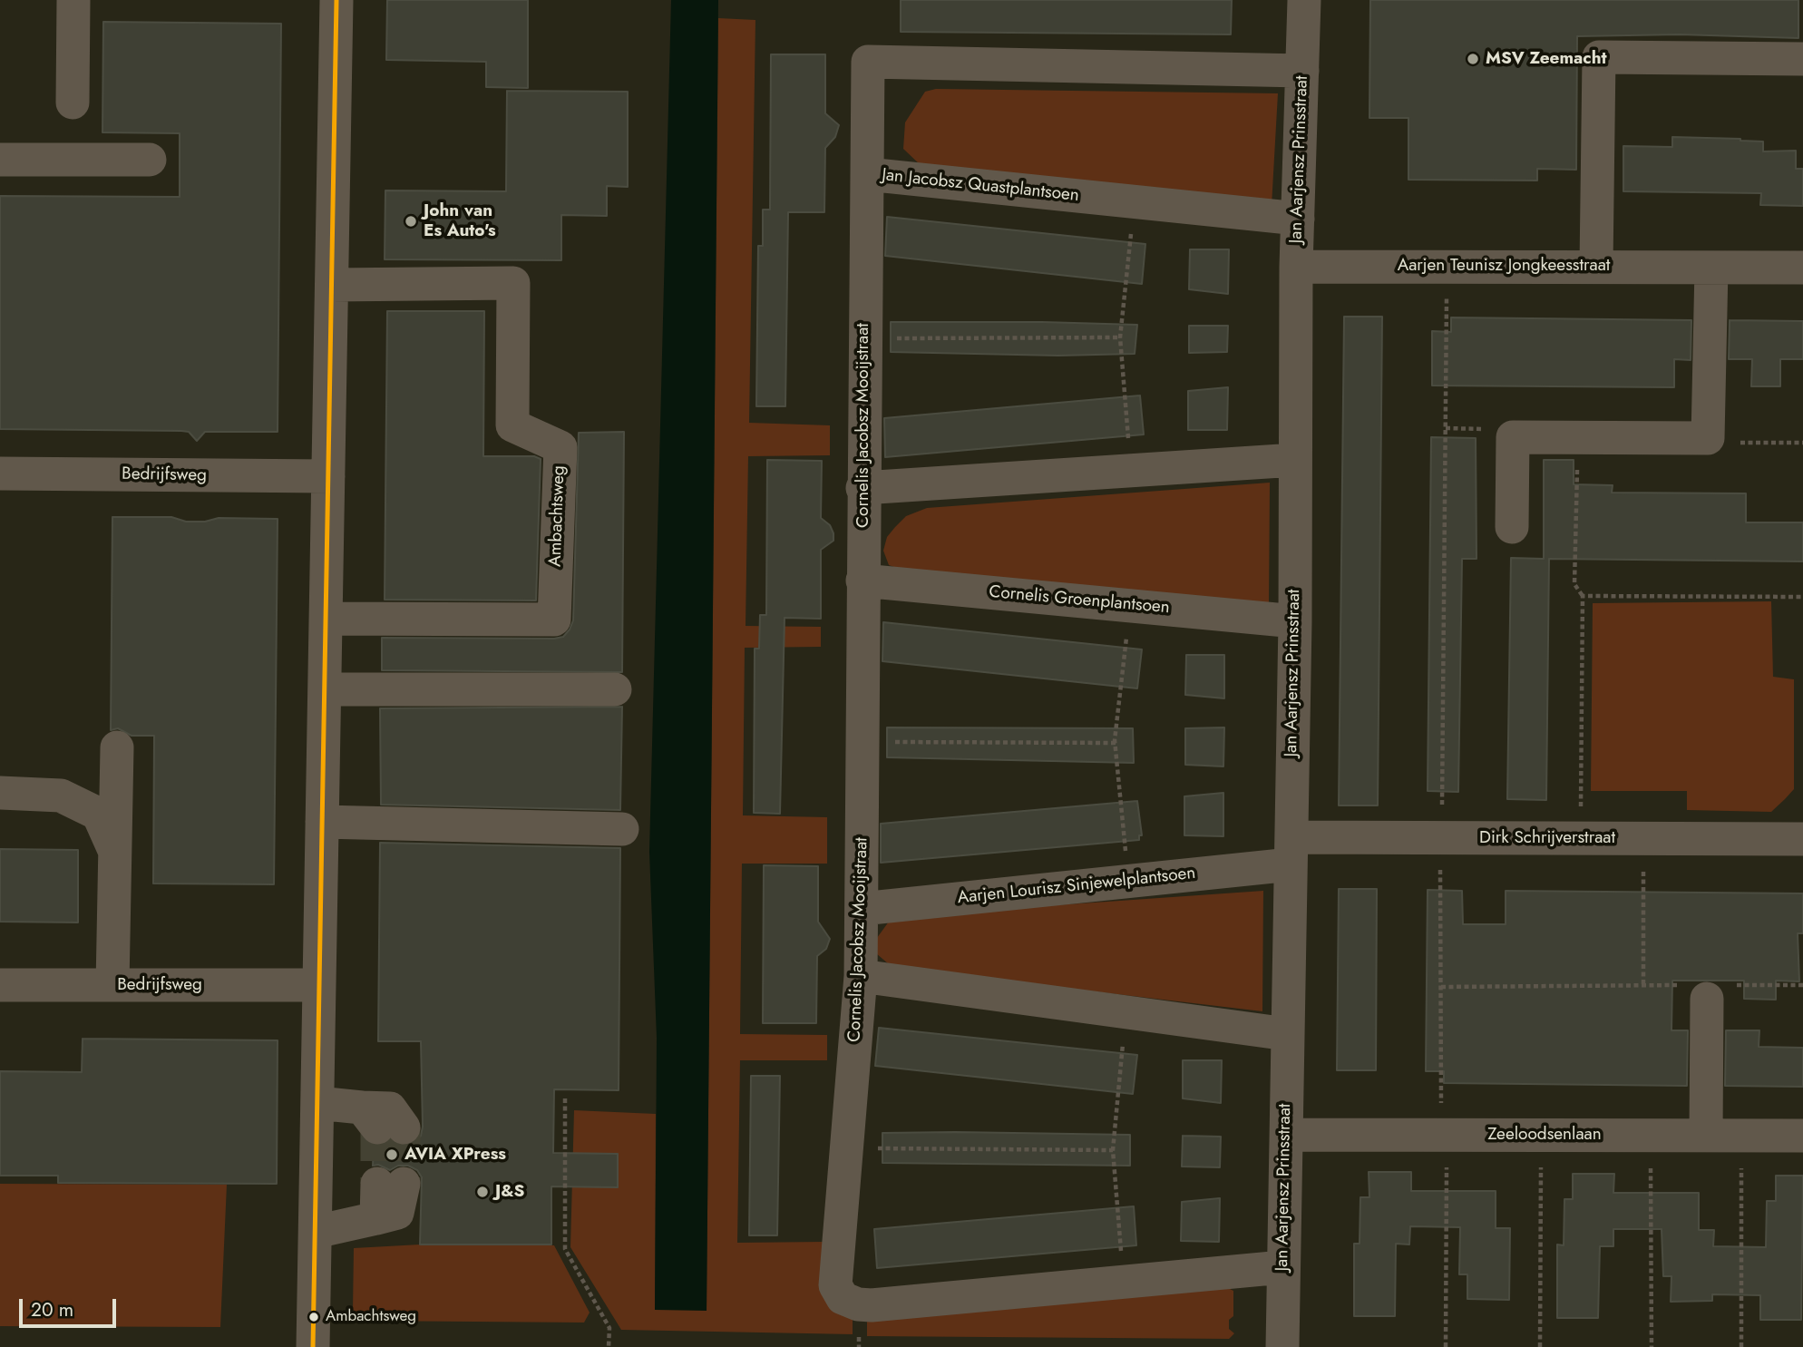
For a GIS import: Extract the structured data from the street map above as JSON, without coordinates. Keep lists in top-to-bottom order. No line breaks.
{"streets":{"street":["Jan Aarjensz Prinsstraat","Jan Jacobsz Quastplantsoen","Aarjen Teunisz Jongkeesstraat","Cornelis Jacobsz Mooijstraat","Bedrijfsweg","Ambachtsweg","Cornelis Groenplantsoen","Dirk Schrijverstraat","Aarjen Lourisz Sinjewelplantsoen","Zeeloodsenlaan"]},"crossings":[["Jan Aarjensz Prinsstraat","Jan Jacobsz Quastplantsoen"],["Jan Aarjensz Prinsstraat","Aarjen Teunisz Jongkeesstraat"],["Jan Aarjensz Prinsstraat","Cornelis Jacobsz Mooijstraat"],["Jan Aarjensz Prinsstraat","Cornelis Groenplantsoen"],["Jan Aarjensz Prinsstraat","Dirk Schrijverstraat"],["Jan Aarjensz Prinsstraat","Aarjen Lourisz Sinjewelplantsoen"],["Jan Aarjensz Prinsstraat","Zeeloodsenlaan"],["Jan Jacobsz Quastplantsoen","Cornelis Jacobsz Mooijstraat"],["Cornelis Jacobsz Mooijstraat","Cornelis Groenplantsoen"],["Cornelis Jacobsz Mooijstraat","Aarjen Lourisz Sinjewelplantsoen"],["Dirk Schrijverstraat","Aarjen Lourisz Sinjewelplantsoen"]],"places":["MSV Zeemacht","John van Es Auto's","AVIA XPress","J&S","Ambachtsweg"],"scale_bar":"20 m"}
